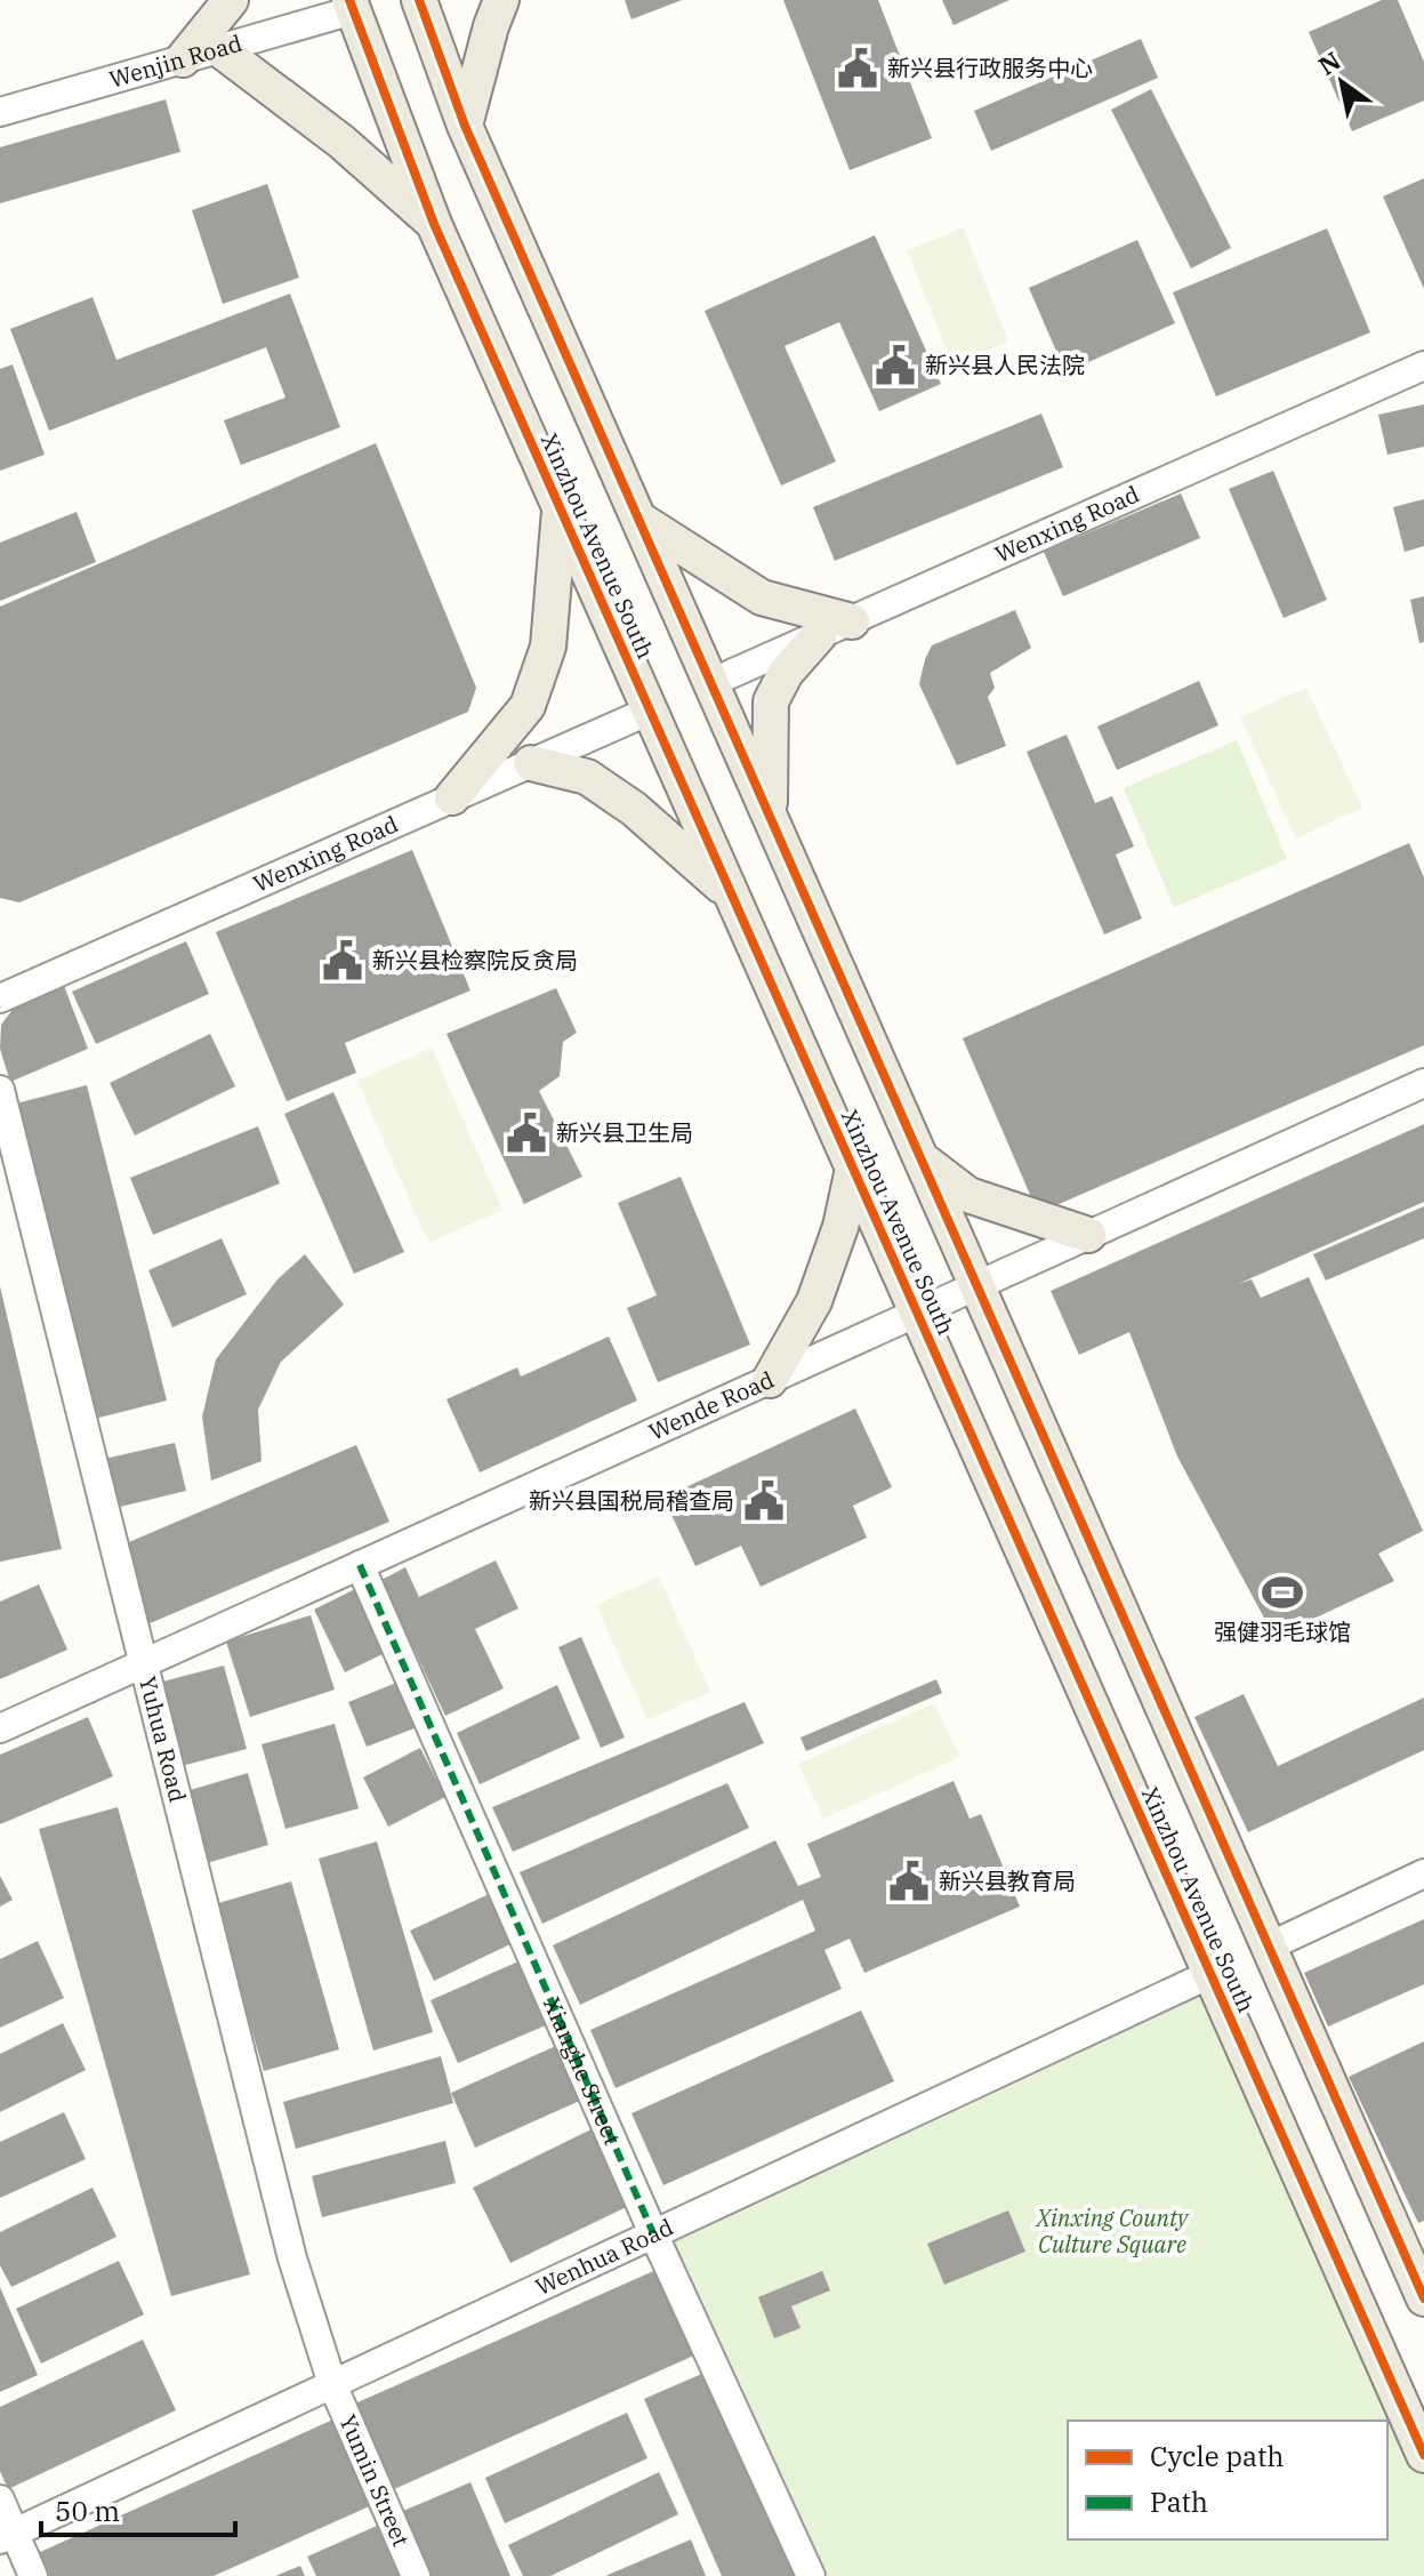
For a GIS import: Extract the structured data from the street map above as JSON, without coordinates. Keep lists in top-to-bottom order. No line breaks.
{"streets":{"main road":["Xinzhou Avenue South"],"street":["Wenjin Road","Wenxing Road","Wende Road","Yuhua Road","Xianghe Street","Wenhua Road","Yumin Street"]},"crossings":[["Wenjin Road","Xinzhou Avenue South"],["Wenxing Road","Xinzhou Avenue South"],["Xinzhou Avenue South","Wende Road"],["Xinzhou Avenue South","Wenhua Road"],["Wende Road","Yuhua Road"],["Wende Road","Xianghe Street"],["Yuhua Road","Wenhua Road"],["Yuhua Road","Yumin Street"],["Xianghe Street","Wenhua Road"],["Wenhua Road","Yumin Street"]],"parks":["Xinxing County Culture Square"],"places":{"public building":["新兴县行政服务中心","新兴县人民法院","新兴县检察院反贪局","新兴县卫生局","新兴县国税局稽查局","新兴县教育局"],"sports":["强健羽毛球馆"]},"legend":["Cycle path","Path"],"scale_bar":"50 m","north":"top left"}
